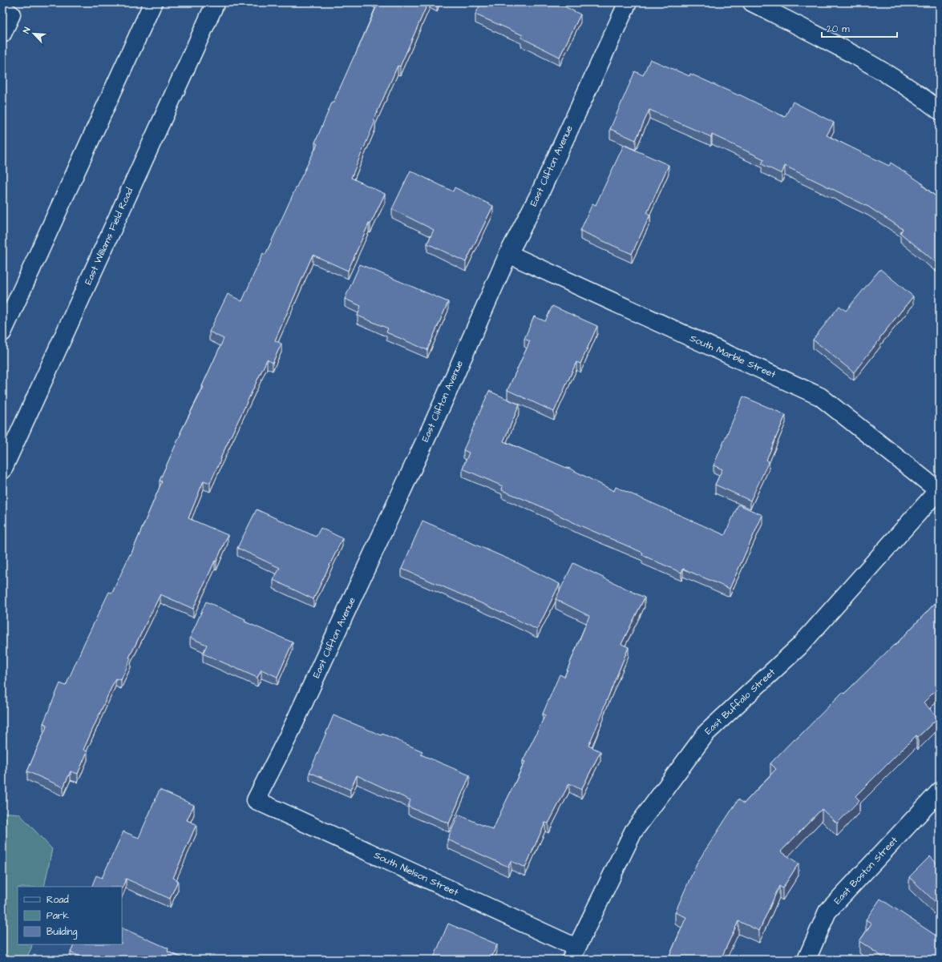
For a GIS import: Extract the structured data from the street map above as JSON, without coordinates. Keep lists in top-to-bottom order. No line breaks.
{"streets":{"street":["East Clifton Avenue","East Williams Field Road","South Marble Street","East Buffalo Street","East Boston Street","South Nielson Street"]},"crossings":[["East Clifton Avenue","South Marble Street"],["East Clifton Avenue","South Nielson Street"],["South Marble Street","East Buffalo Street"],["East Buffalo Street","South Nielson Street"]],"legend":["Road","Park","Building"],"scale_bar":"20 m","north":"top left"}
